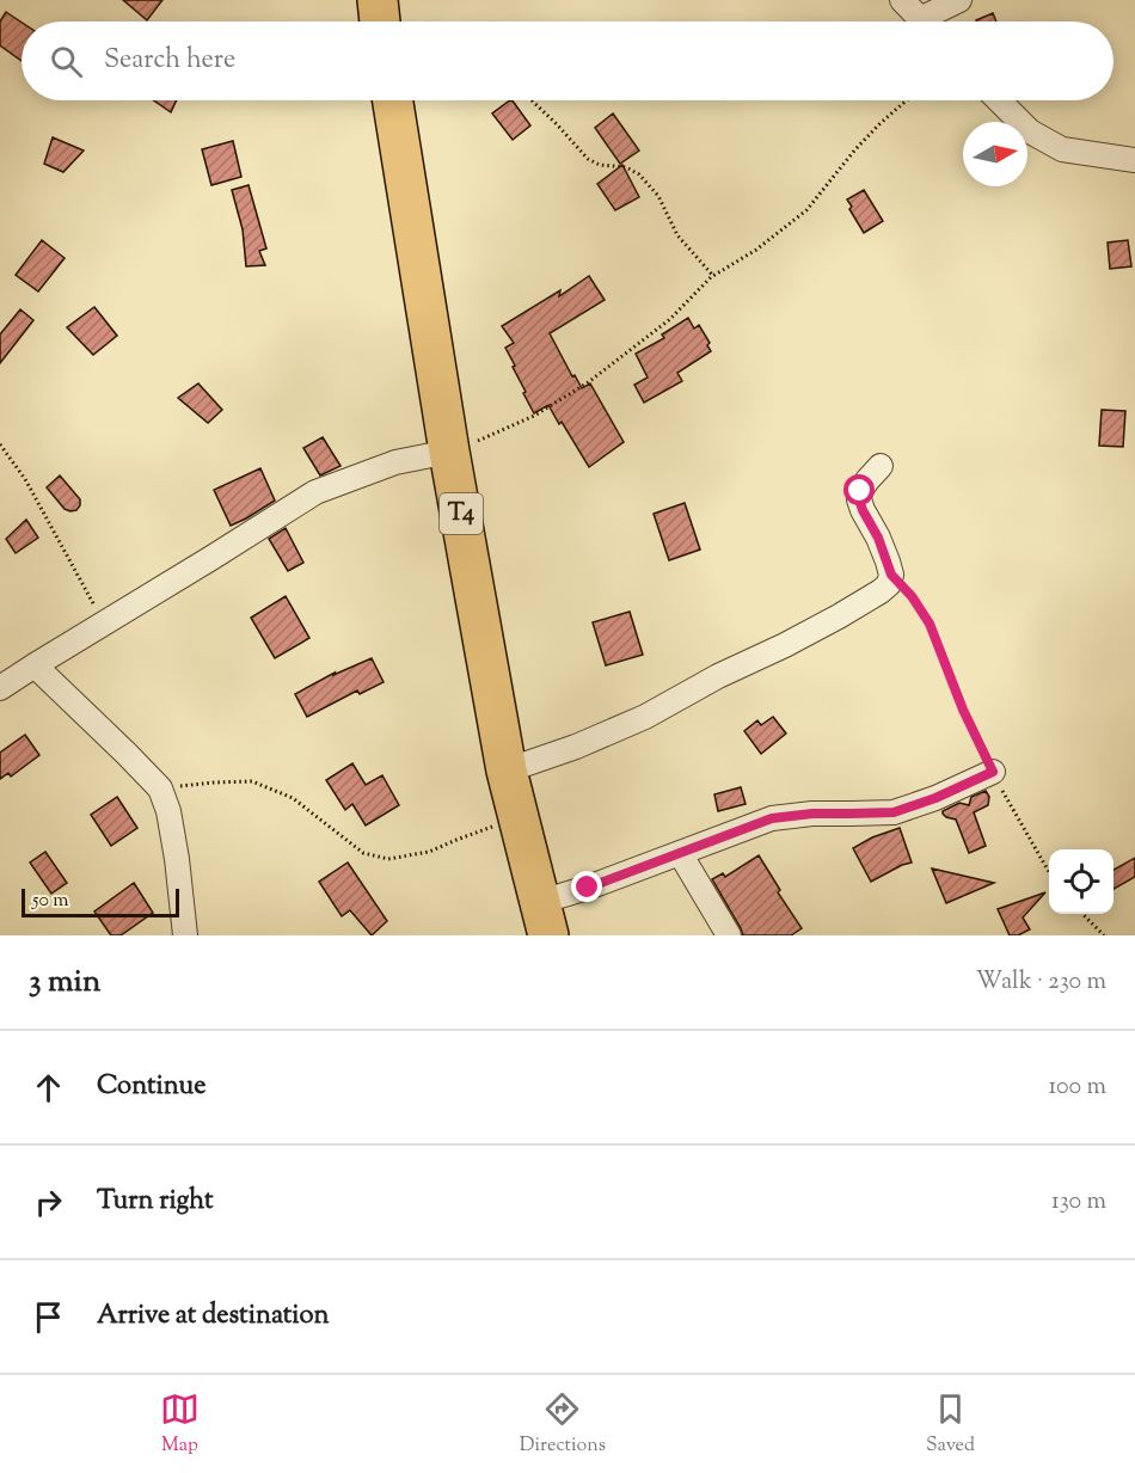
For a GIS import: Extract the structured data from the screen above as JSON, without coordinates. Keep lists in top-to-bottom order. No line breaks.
{"streets":{"highway":["T4"]},"scale_bar":"50 m","north":"right","page":{"search":"Search here","scale":"50 m","heading":["3 min","Walk · 230 m"],"list":[["Continue","100 m"],["Turn right","130 m"],"Arrive at destination"],"nav":["Map","Directions","Saved"]}}
